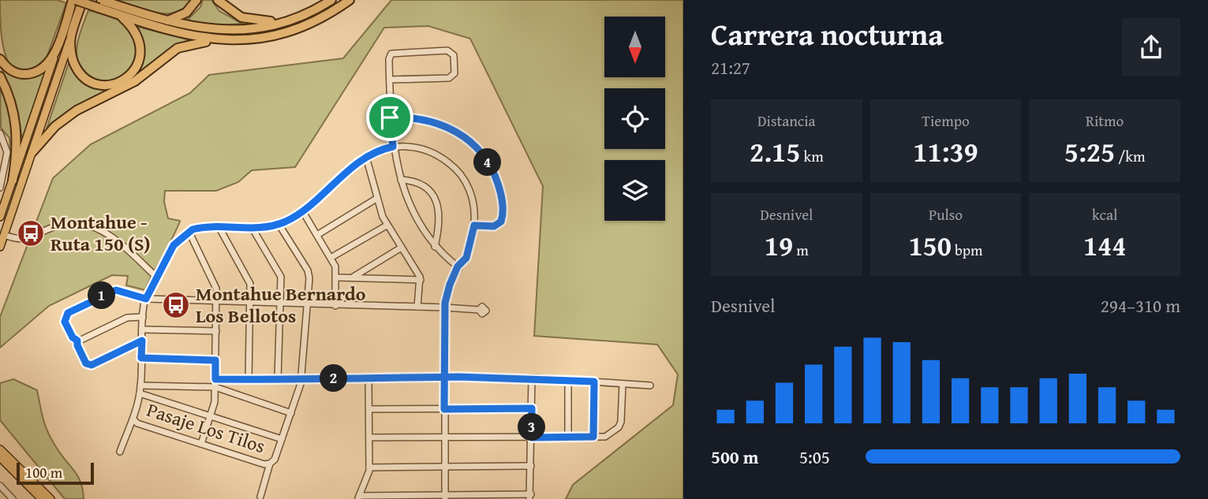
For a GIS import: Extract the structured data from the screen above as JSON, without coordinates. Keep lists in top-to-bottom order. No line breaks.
{"streets":{"street":["Pasaje Los Tilos"]},"places":{"bus stop":["Montahue - Ruta 150 (S)","Montahue Bernardo Los Bellotos"]},"scale_bar":"100 m","north":"bottom","page":{"heading":["Carrera nocturna","21:27"],"stats":[["Distancia","2.15 km"],["Tiempo","11:39"],["Ritmo","5:25 /km"],["Desnivel","19 m"],["Pulso","150 bpm"],["kcal","144"]],"pins":["4","1","2","3"],"chart":["Desnivel","294–310 m"],"list":[{"name":"500 m","note":"5:05"}],"scale":"100 m"}}
